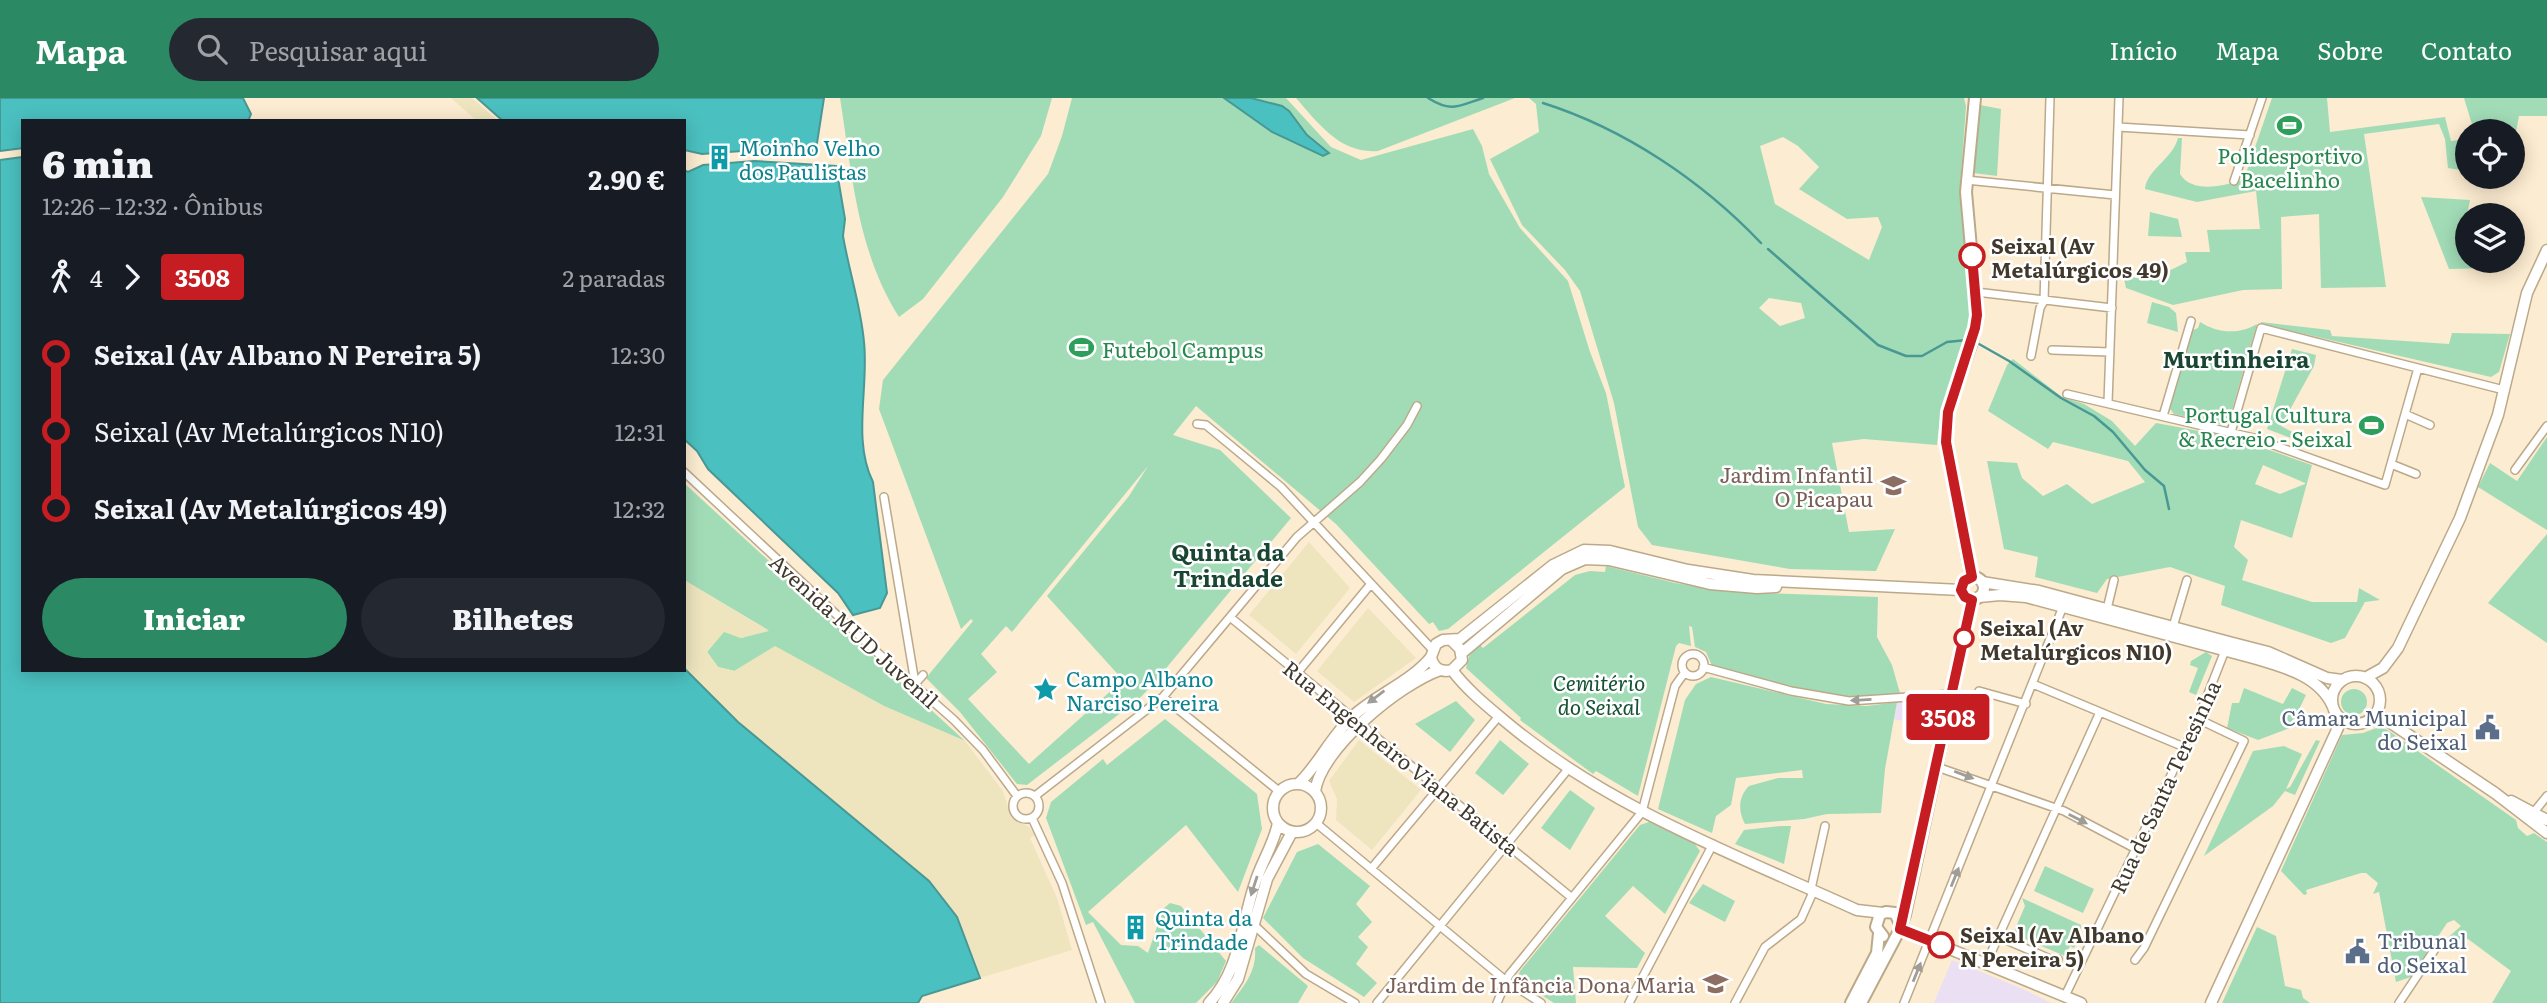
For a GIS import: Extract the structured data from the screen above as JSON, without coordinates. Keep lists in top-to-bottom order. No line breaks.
{"streets":{"street":["Avenida MUD Juvenil","Rua Engenheiro Viana Batista","Rua de Santa Teresinha"]},"districts":["Murtinheira","Quinta da Trindade"],"parks":["Cemitério do Seixal"],"places":{"sports":["Polidesportivo Bacelinho","Futebol Campus","Portugal Cultura & Recreio - Seixal"],"building":["Moinho Velho dos Paulistas","Quinta da Trindade"],"other":["Seixal (Av Metalúrgicos 49)","Seixal (Av Metalúrgicos N10)","Seixal (Av Albano N Pereira 5)"],"school or university":["Jardim Infantil O Picapau","Jardim de Infância Dona Maria"],"place":["Campo Albano Narciso Pereira"],"public building":["Câmara Municipal do Seixal","Tribunal do Seixal"]},"lines":["bus line 3508"],"page":{"header":"Mapa","search":"Pesquisar aqui","nav":["Início","Mapa","Sobre","Contato"],"on_map":"3508","heading":["6 min","12:26 – 12:32 · Ônibus","2.90 €"],"legs":["4","3508","2 paradas"],"list":[{"name":"Seixal (Av Albano N Pereira 5)","value":"12:30"},{"name":"Seixal (Av Metalúrgicos N10)","value":"12:31"},{"name":"Seixal (Av Metalúrgicos 49)","value":"12:32"}],"buttons":["Iniciar","Bilhetes"]}}
